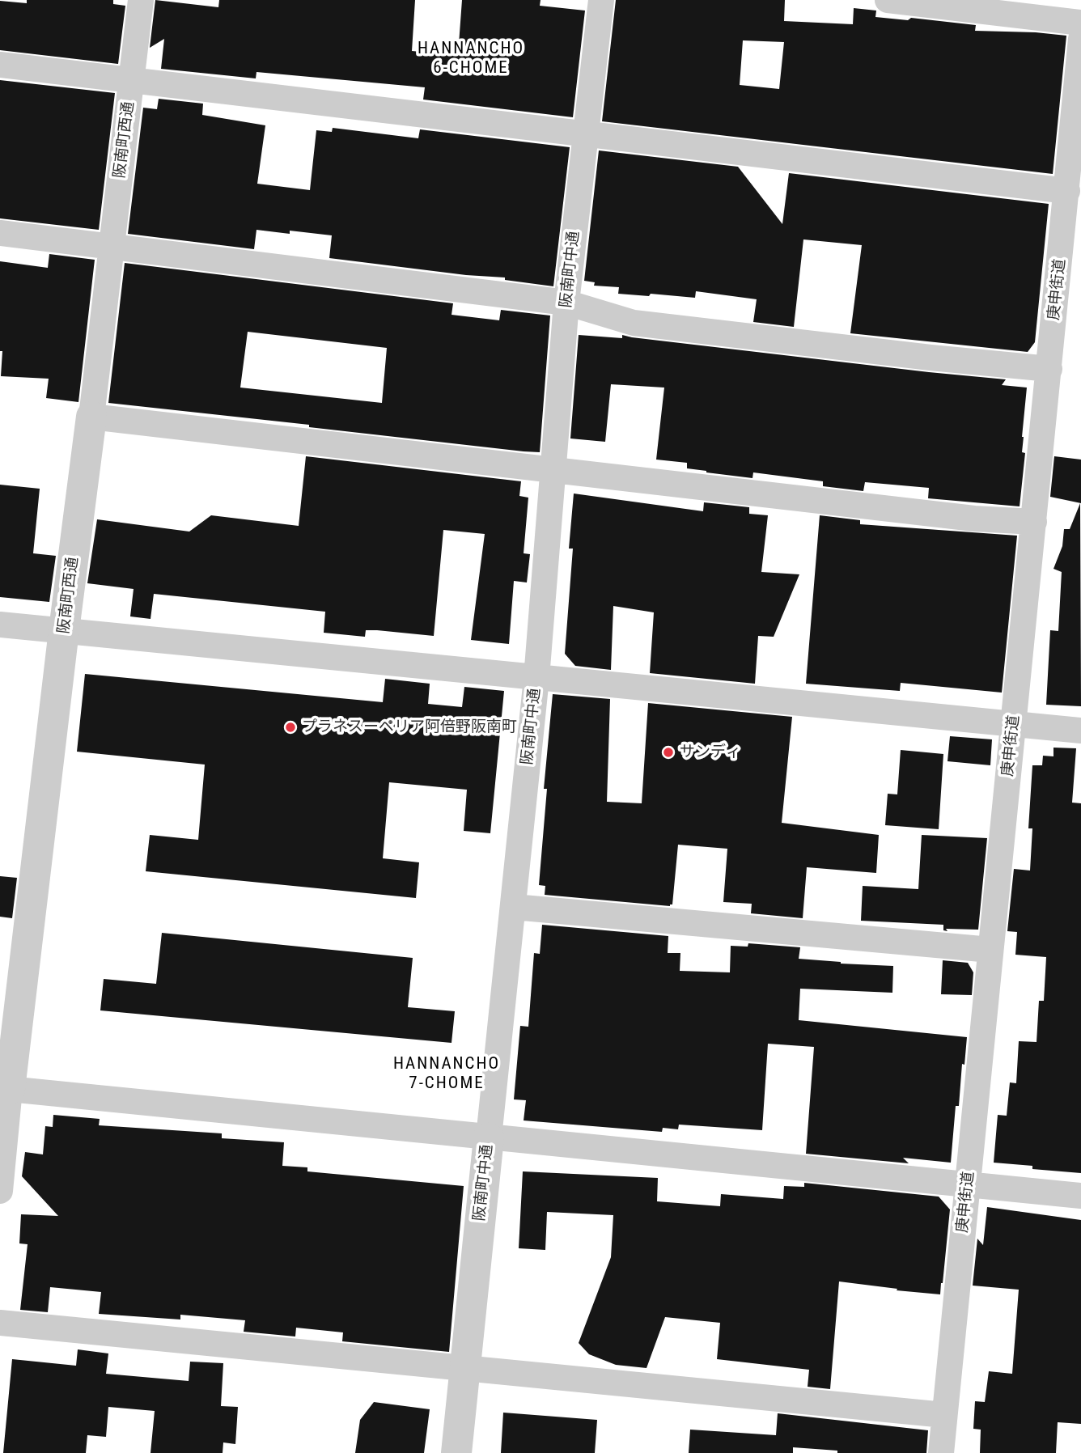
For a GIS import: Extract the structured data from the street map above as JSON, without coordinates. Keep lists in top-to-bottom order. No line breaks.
{"streets":{"street":["阪南町西通","阪南町中通","庚申街道"]},"districts":["HANNANCHO 6-CHOME","HANNANCHO 7-CHOME"],"places":["プラネスーペリア阿倍野阪南町","サンディ"]}
